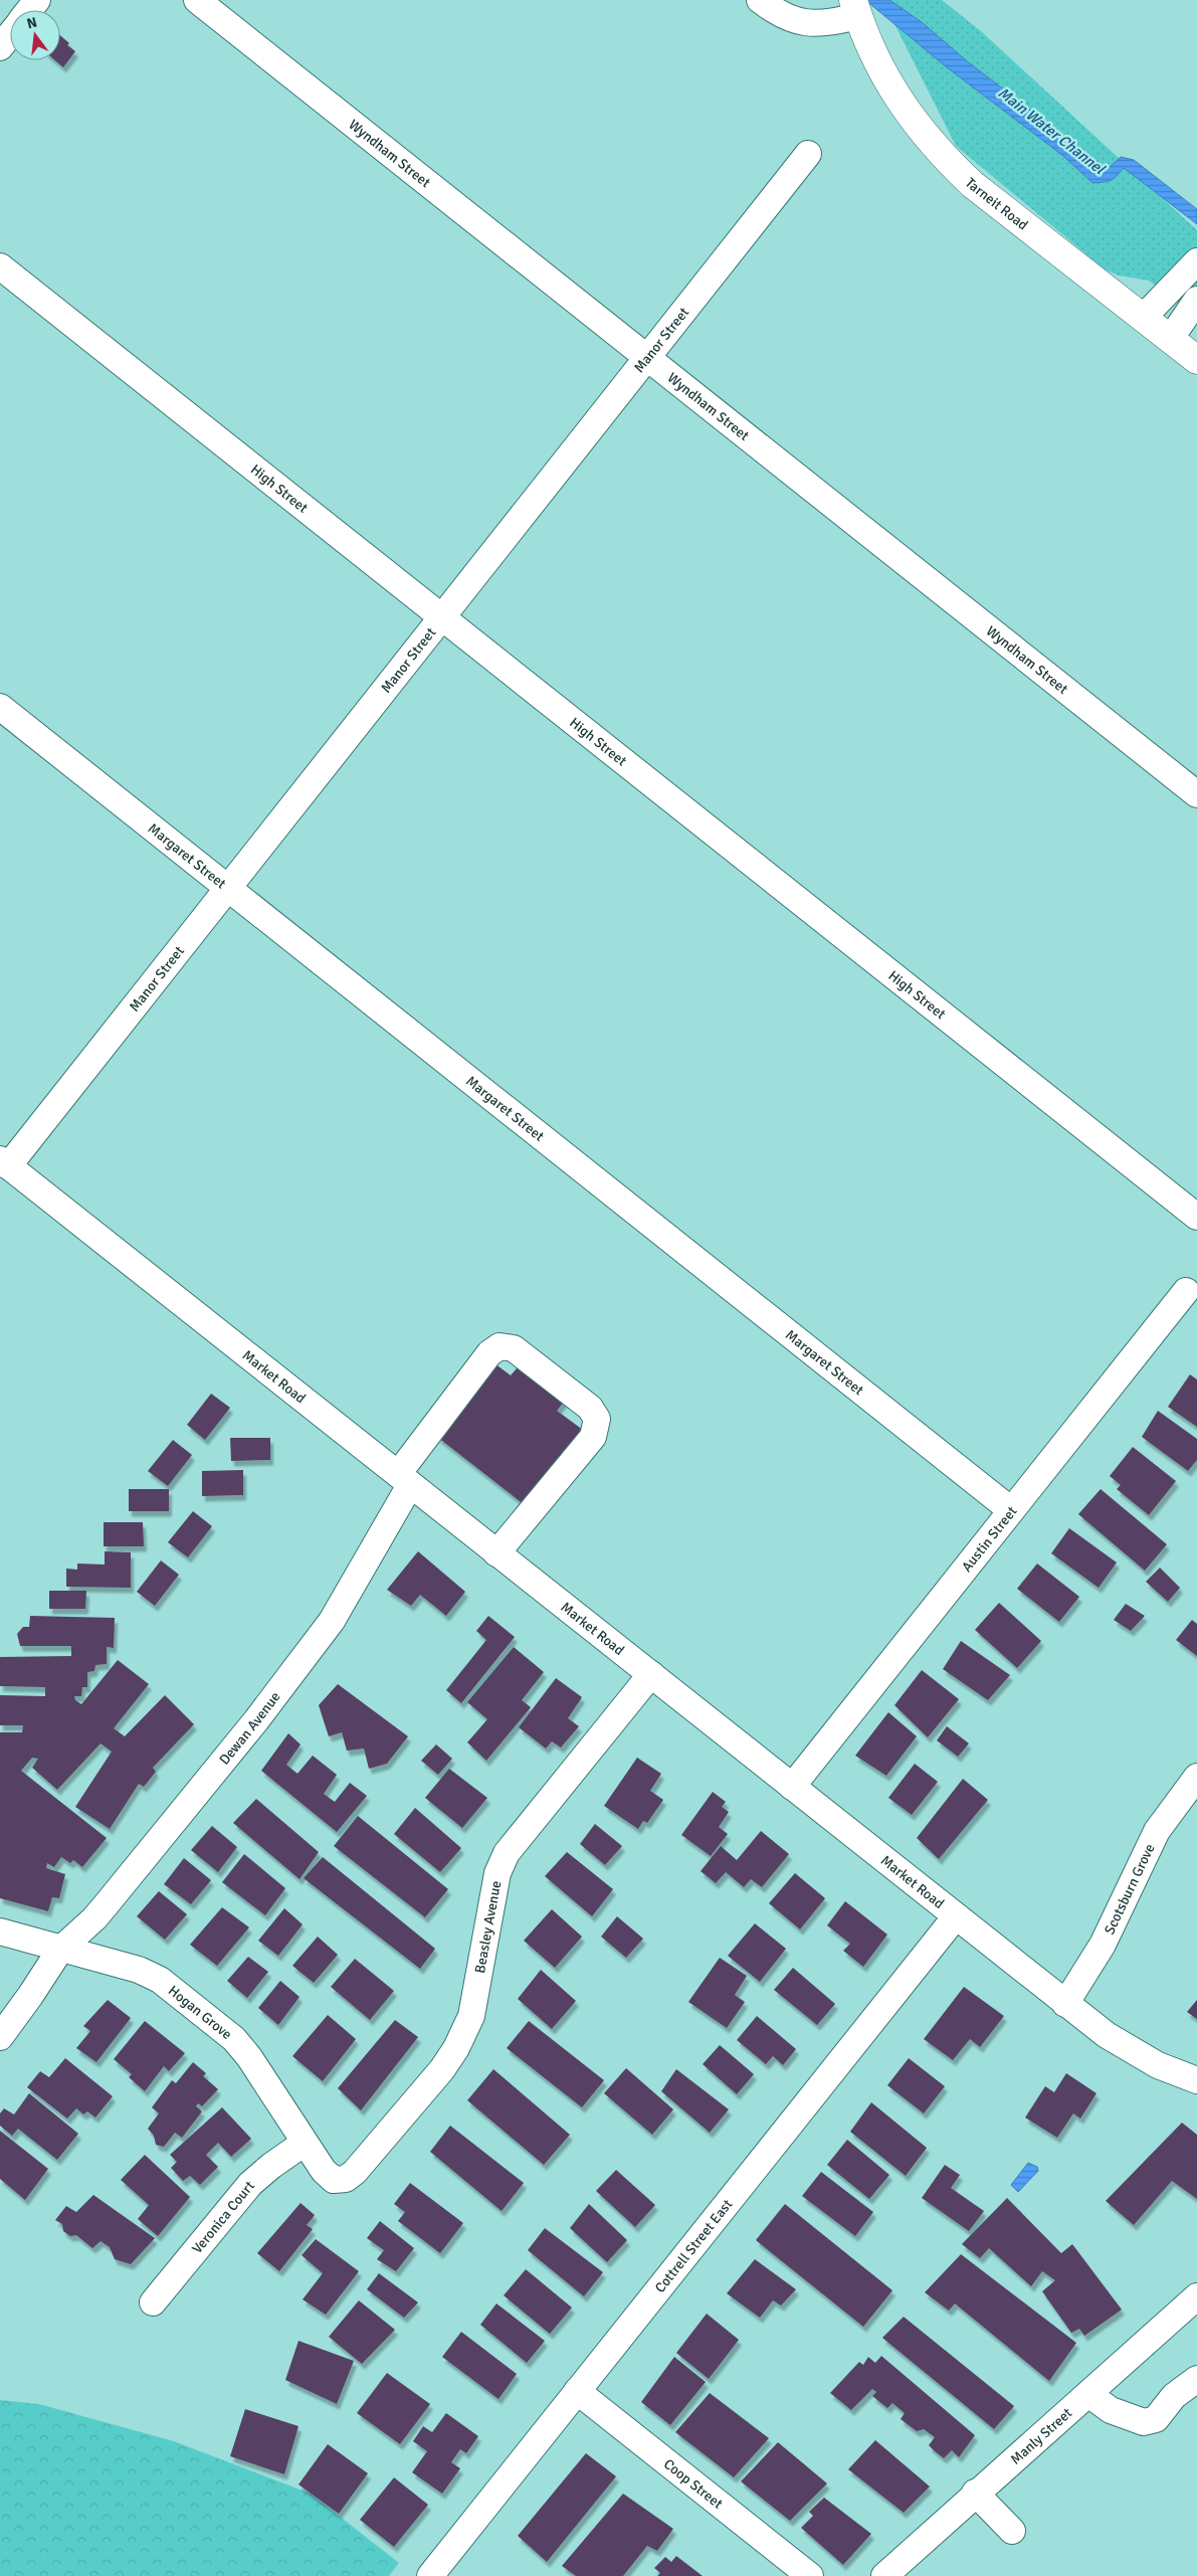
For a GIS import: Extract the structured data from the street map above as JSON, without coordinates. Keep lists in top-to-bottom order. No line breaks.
{"streets":{"main road":["Tarneit Road"],"street":["Wyndham Street","Manor Street","High Street","Margaret Street","Market Road","Austin Street","Dewan Avenue","Scotsburn Grove","Beasley Avenue","Hogan Grove","Veronica Court","Cottrell Street East","Manly Street","Coop Street"]},"crossings":[["Wyndham Street","Manor Street"],["Manor Street","High Street"],["Manor Street","Margaret Street"],["Manor Street","Market Road"],["Margaret Street","Austin Street"],["Market Road","Austin Street"],["Market Road","Dewan Avenue"],["Market Road","Scotsburn Grove"],["Market Road","Beasley Avenue"],["Market Road","Cottrell Street East"],["Dewan Avenue","Hogan Grove"],["Beasley Avenue","Hogan Grove"],["Hogan Grove","Veronica Court"],["Cottrell Street East","Coop Street"]],"water":["Main Water Channel"],"north":"top"}
